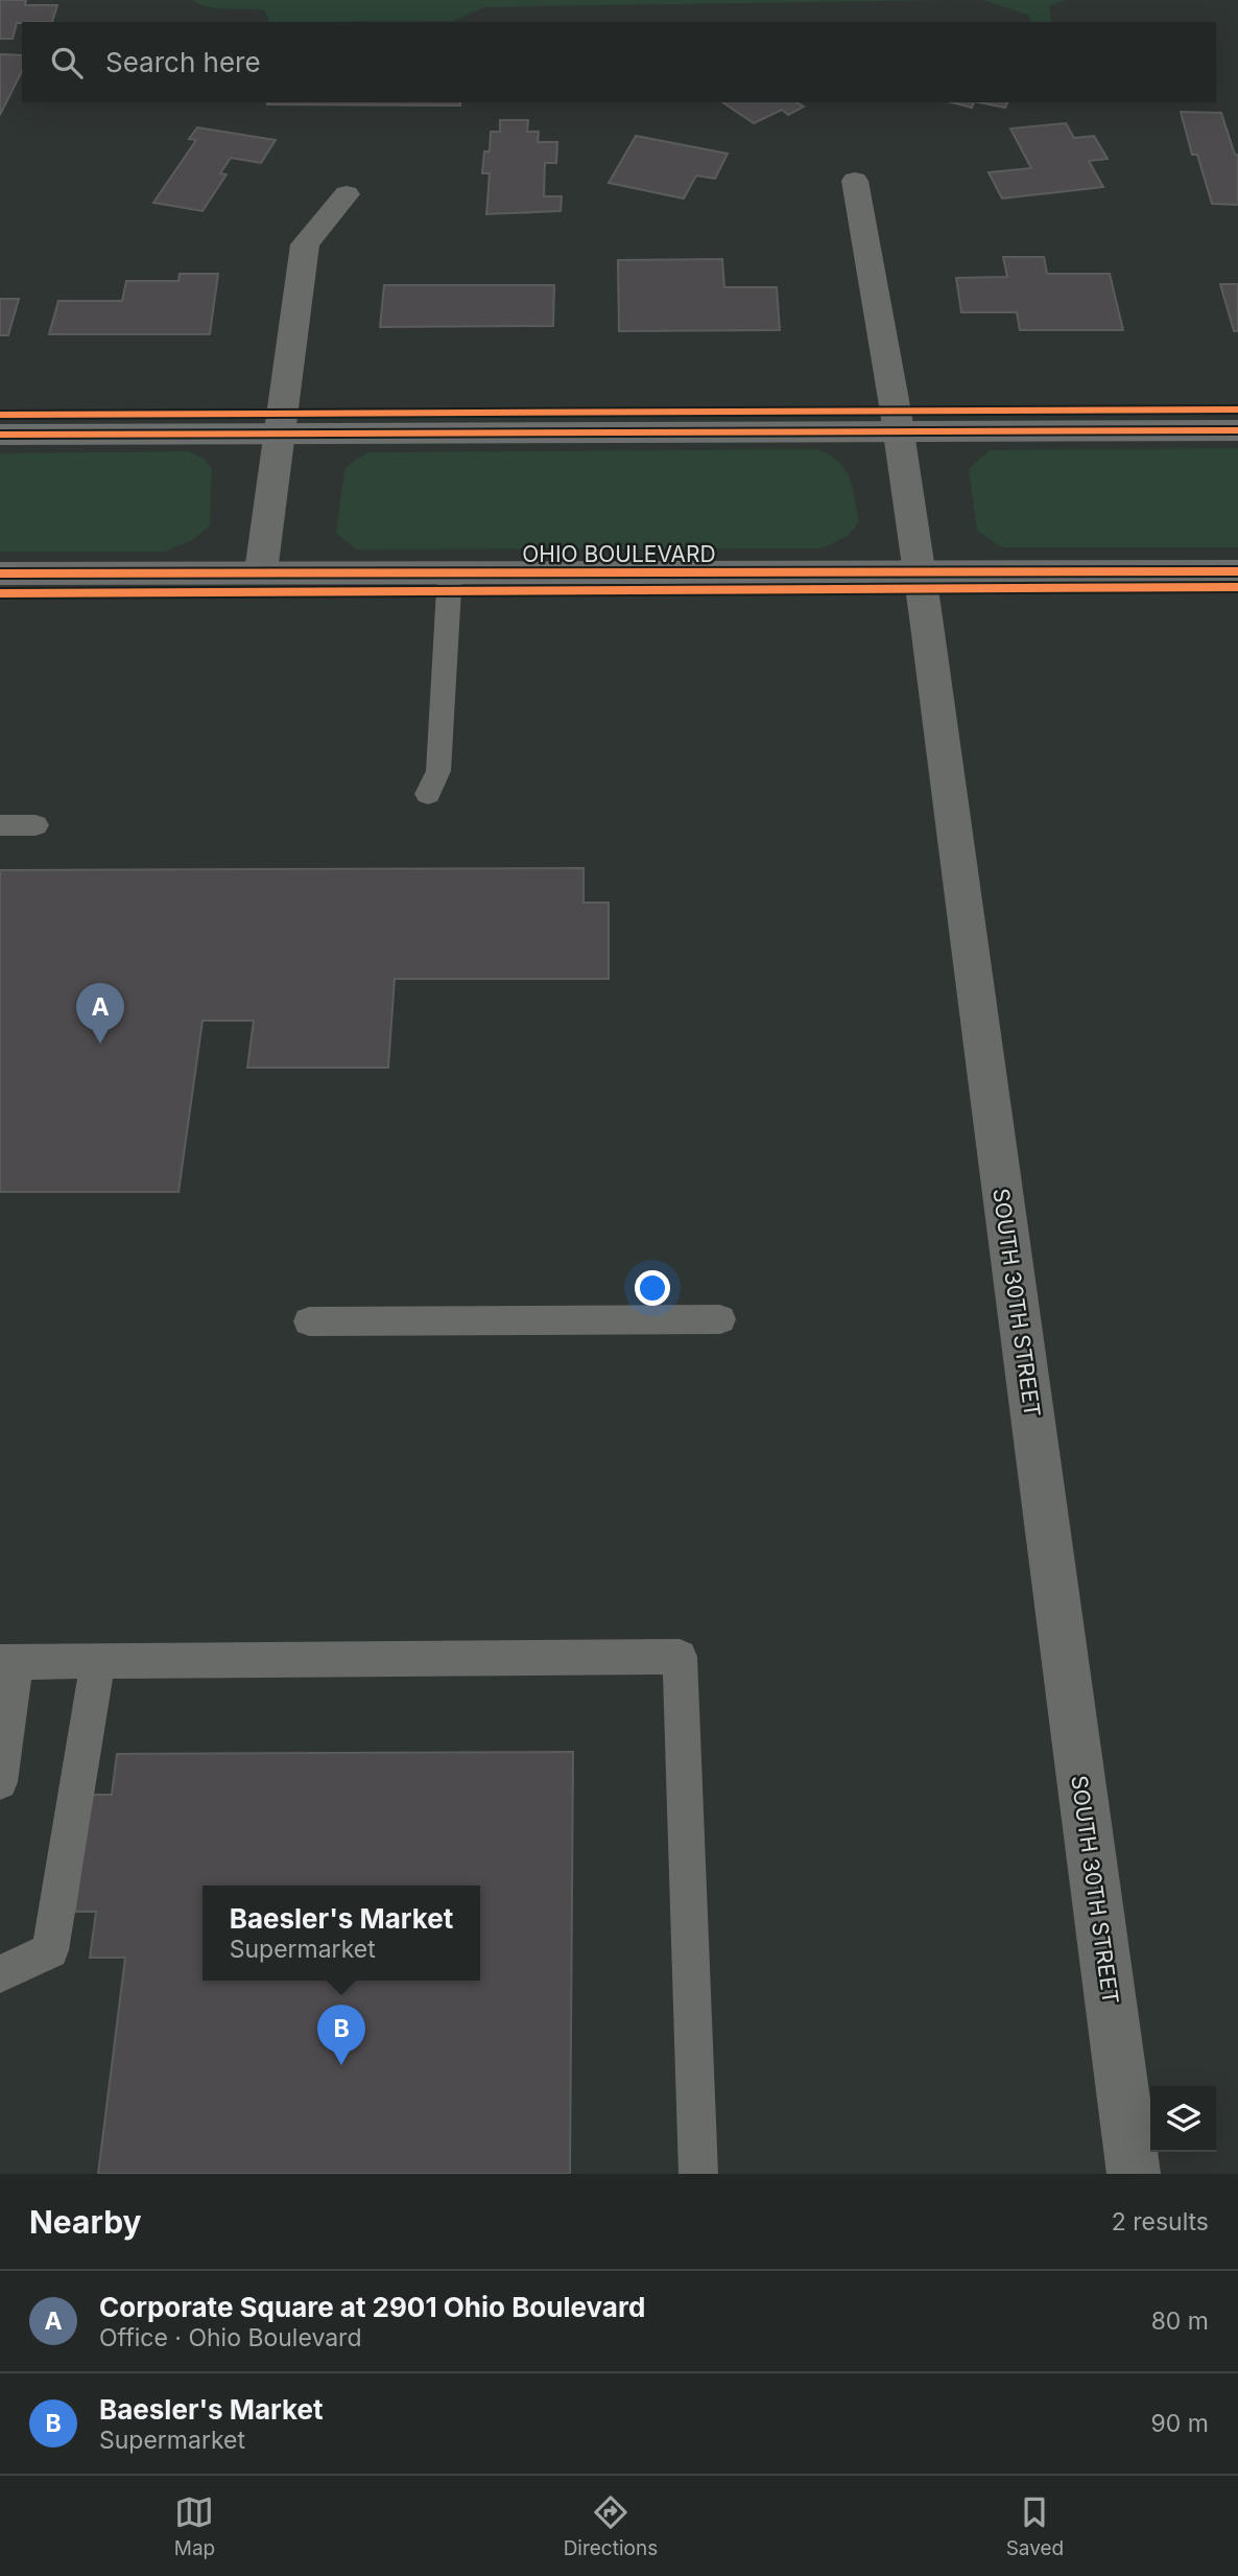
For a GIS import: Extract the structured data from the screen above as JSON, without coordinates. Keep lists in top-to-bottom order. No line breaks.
{"streets":{"street":["OHIO BOULEVARD","SOUTH 30TH STREET"]},"crossings":[["OHIO BOULEVARD","SOUTH 30TH STREET"]],"page":{"search":"Search here","pins":["A","B"],"popup":["Baesler's Market","Supermarket"],"heading":["Nearby","2 results"],"list":[{"mark":"A","name":"Corporate Square at 2901 Ohio Boulevard","note":"Office · Ohio Boulevard","value":"80 m"},{"mark":"B","name":"Baesler's Market","note":"Supermarket","value":"90 m"}],"nav":["Map","Directions","Saved"]}}
